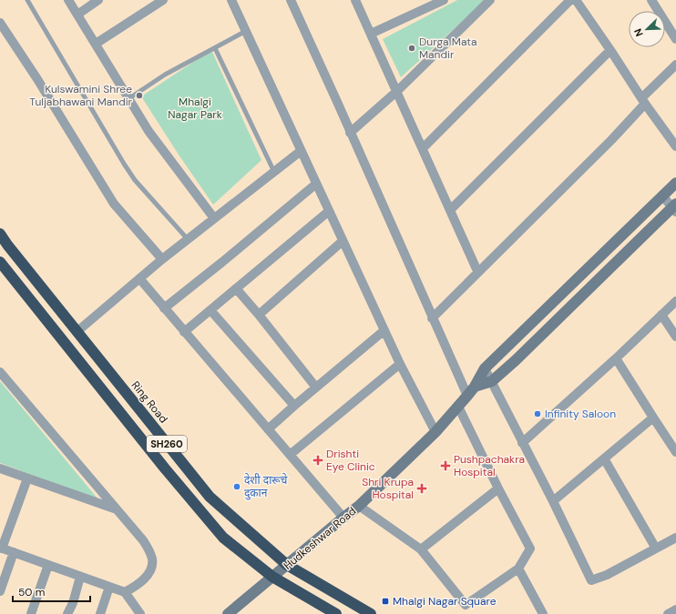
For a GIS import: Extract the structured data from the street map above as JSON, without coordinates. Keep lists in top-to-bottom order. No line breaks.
{"streets":{"highway":["Ring Road","SH260"],"main road":["Hudkeshwar Road"]},"crossings":[["Ring Road","Hudkeshwar Road"],["SH260","Hudkeshwar Road"]],"parks":["Mhalgi Nagar Park"],"places":{"other":["Durga Mata Mandir","Kulswamini Shree Tuljabhawani Mandir","Infinity Saloon","देशी दारूचे दुकान"],"health":["Drishti Eye Clinic","Pushpachakra Hospital","Shri Krupa Hospital"],"transit":["Mhalgi Nagar Square"]},"scale_bar":"50 m","north":"bottom left"}
